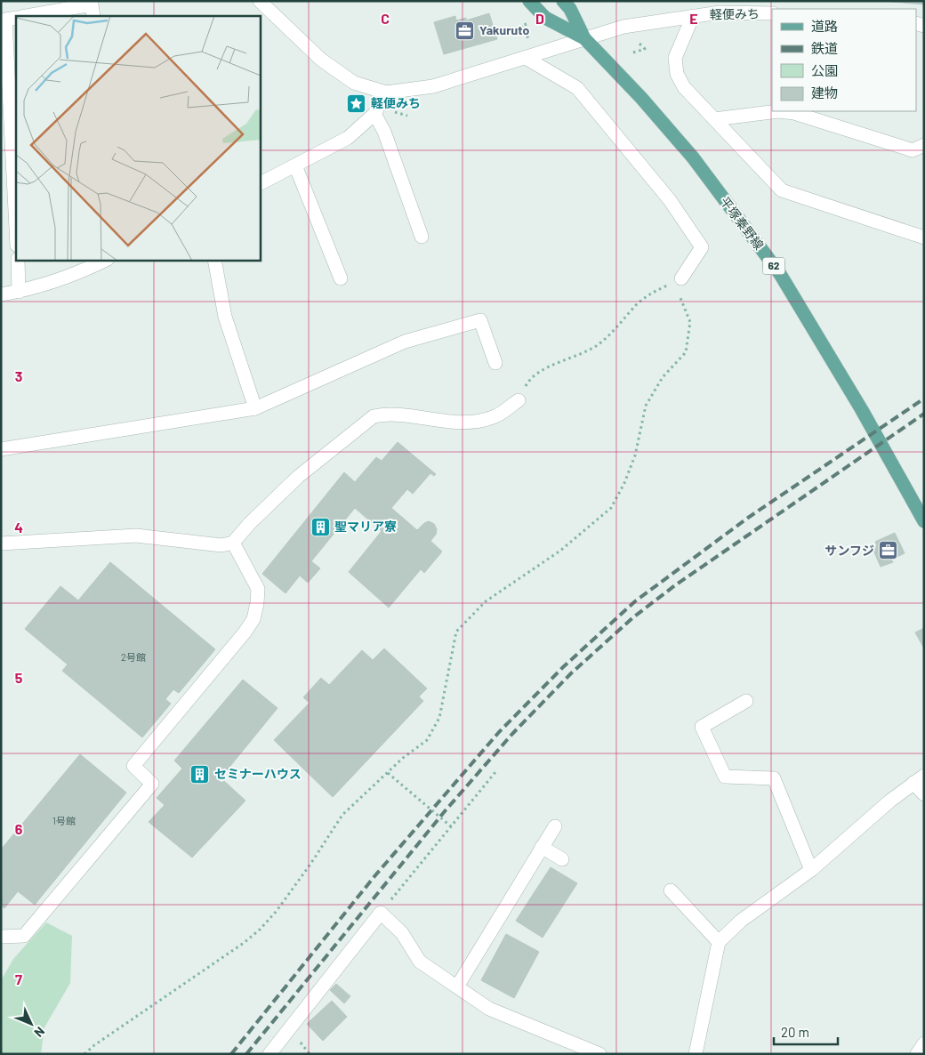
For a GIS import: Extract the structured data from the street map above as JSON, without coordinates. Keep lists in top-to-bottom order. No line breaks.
{"streets":{"main road":["平塚秦野線","62"],"street":["軽便みち"]},"crossings":[["軽便みち","平塚秦野線"]],"places":{"office":["Yakuruto","サンフジ"],"place":["軽便みち"],"building":["聖マリア寮","セミナーハウス"]},"house_numbers":["2号館","1号館"],"legend":["道路","鉄道","公園","建物"],"scale_bar":"20 m","north":"bottom right","grid":{"columns":["C","D","E"],"rows":["3","4","5","6","7"]}}
